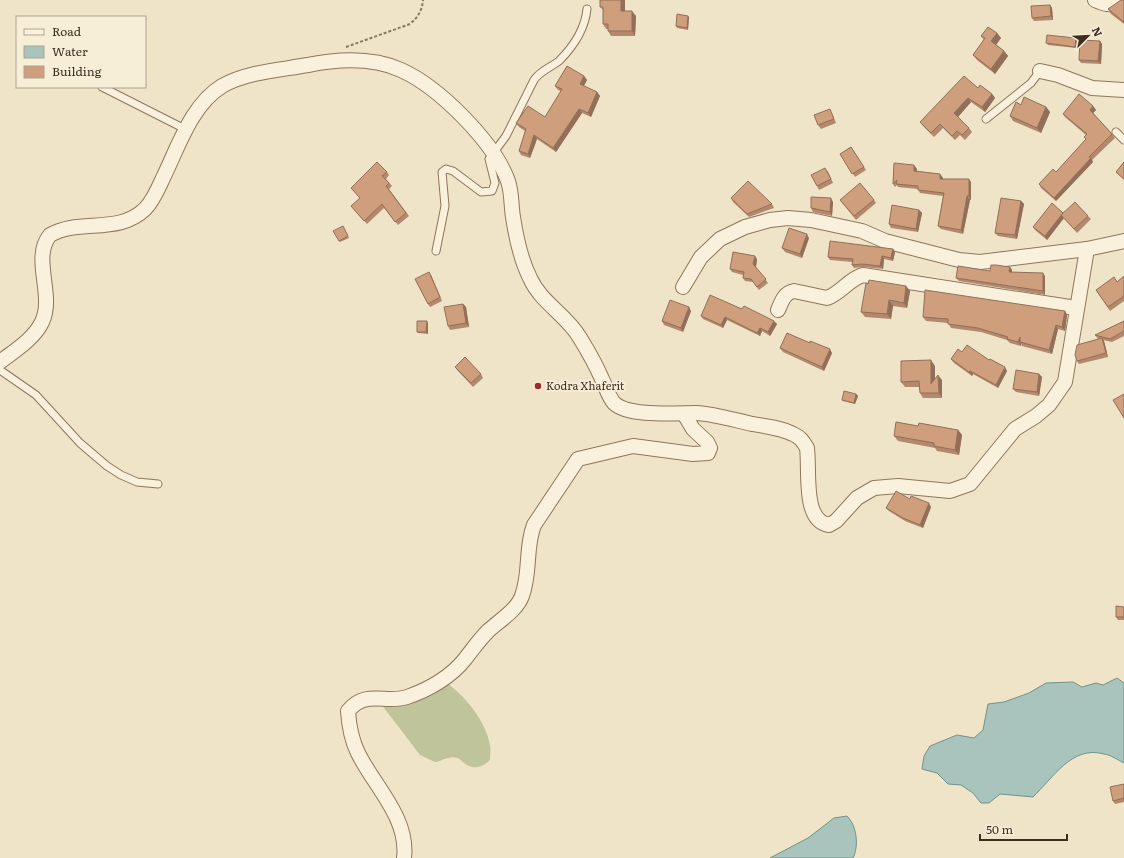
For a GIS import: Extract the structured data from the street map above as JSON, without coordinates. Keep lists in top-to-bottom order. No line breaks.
{"places":["Kodra Xhaferit"],"legend":["Road","Water","Building"],"scale_bar":"50 m","north":"top right"}
